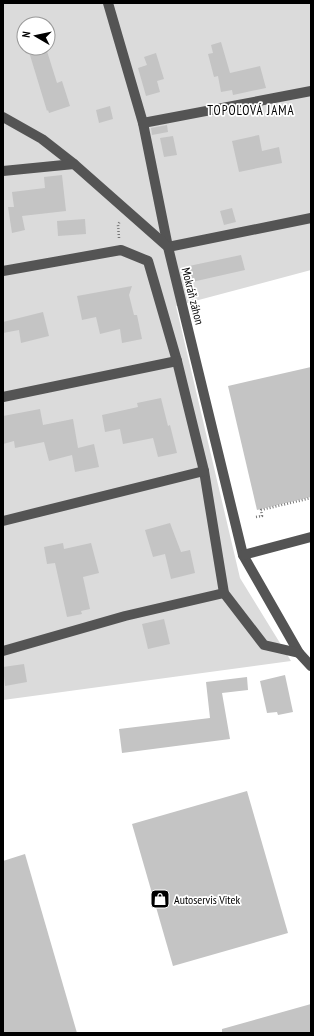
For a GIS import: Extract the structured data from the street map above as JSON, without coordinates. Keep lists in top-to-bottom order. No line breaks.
{"streets":{"street":["Mokráň záhon"]},"districts":["TOPOĽOVÁ JAMA"],"places":{"shop":["Autoservis Vitek"]},"north":"left"}
